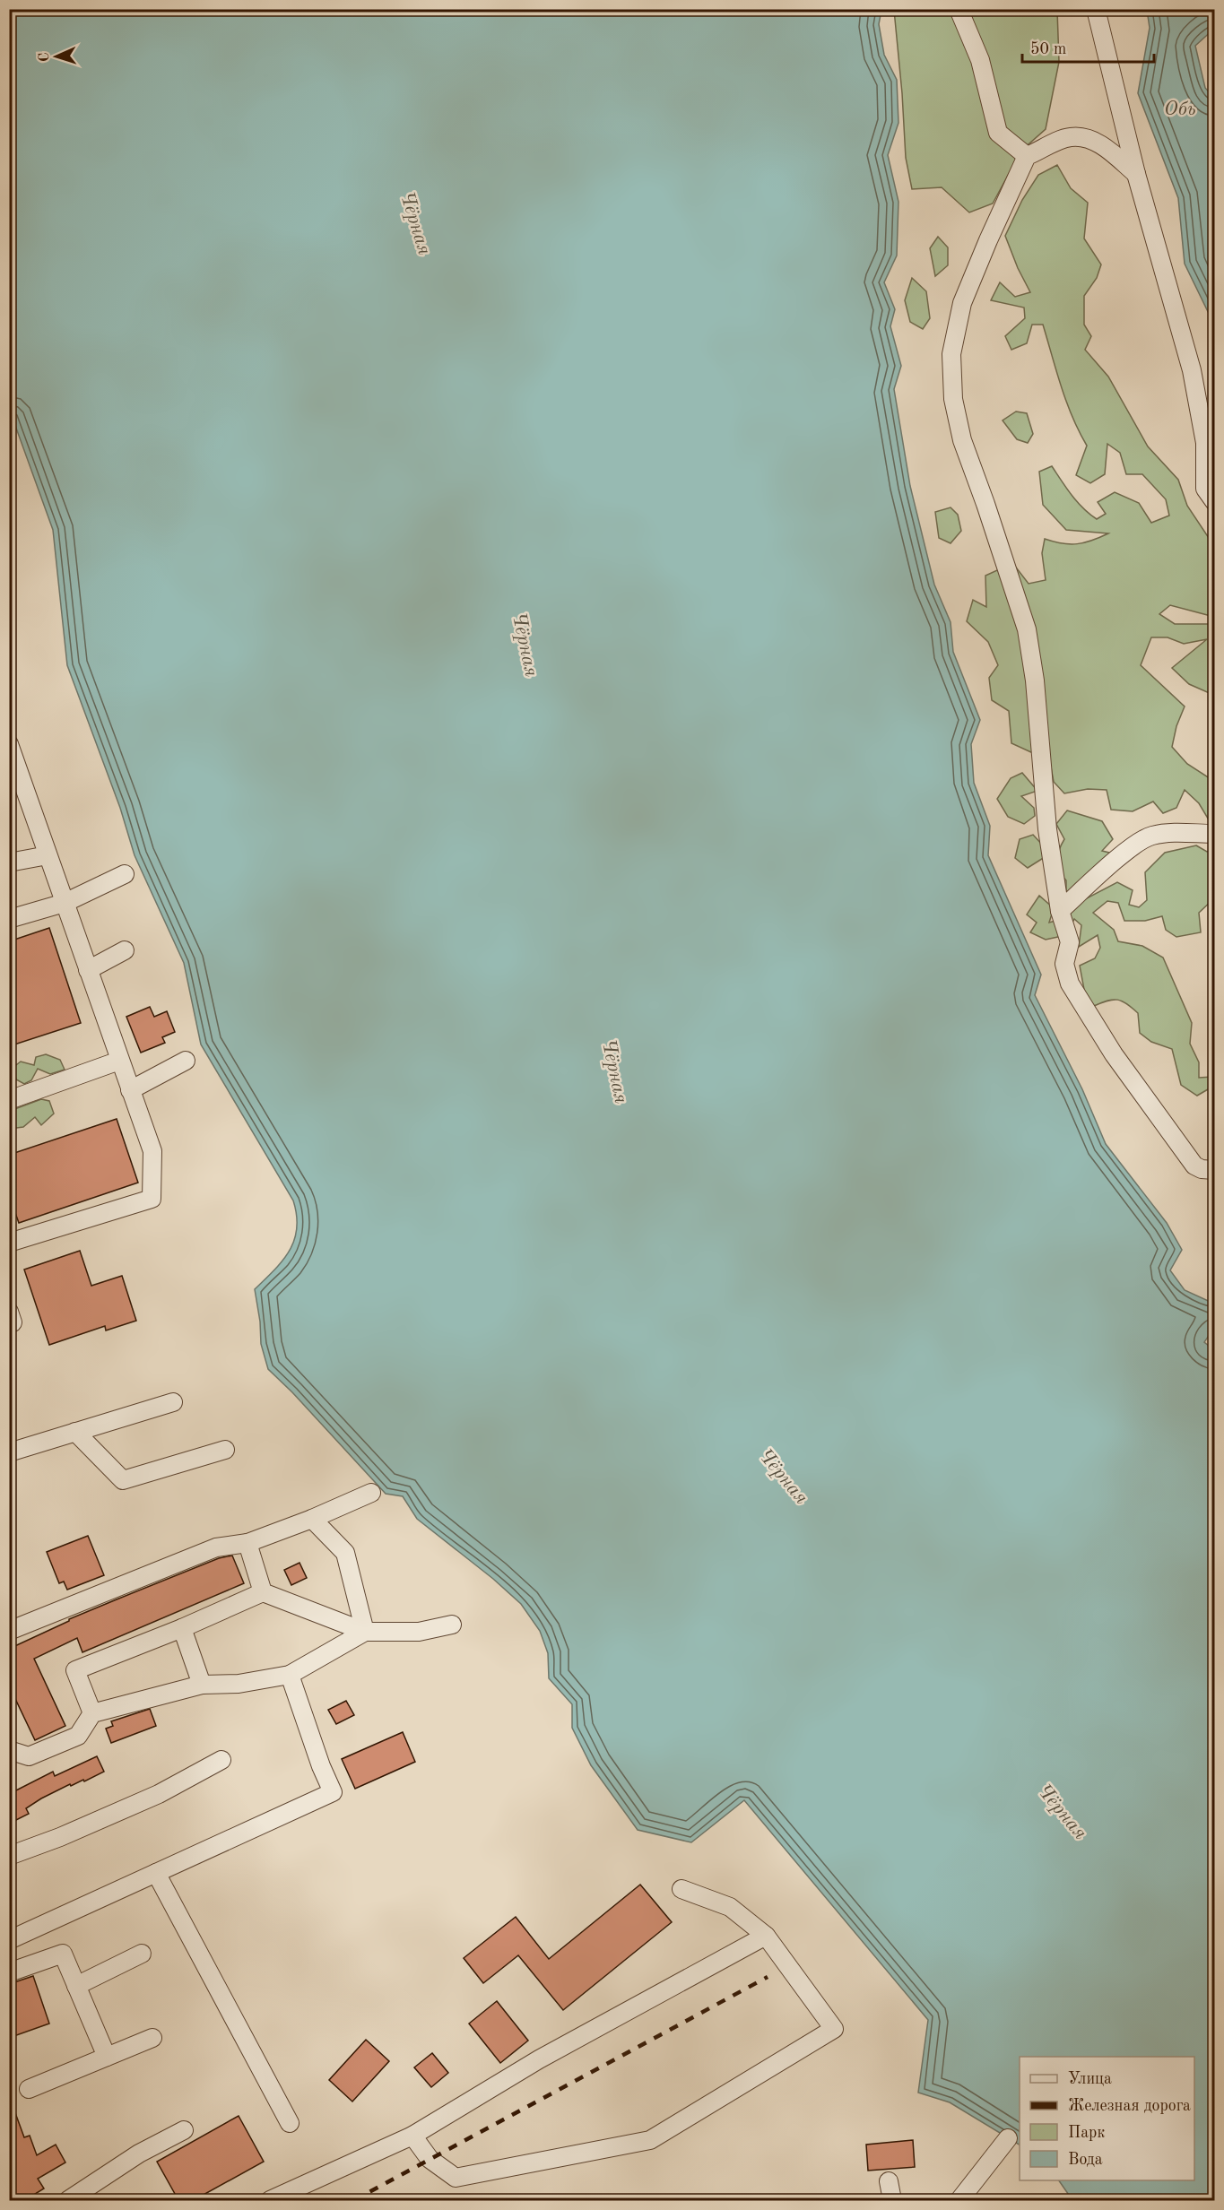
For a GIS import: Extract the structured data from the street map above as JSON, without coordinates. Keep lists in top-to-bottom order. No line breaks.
{"water":["Обь","Чёрная"],"legend":["Улица","Железная дорога","Парк","Вода"],"scale_bar":"50 m","north":"left"}
